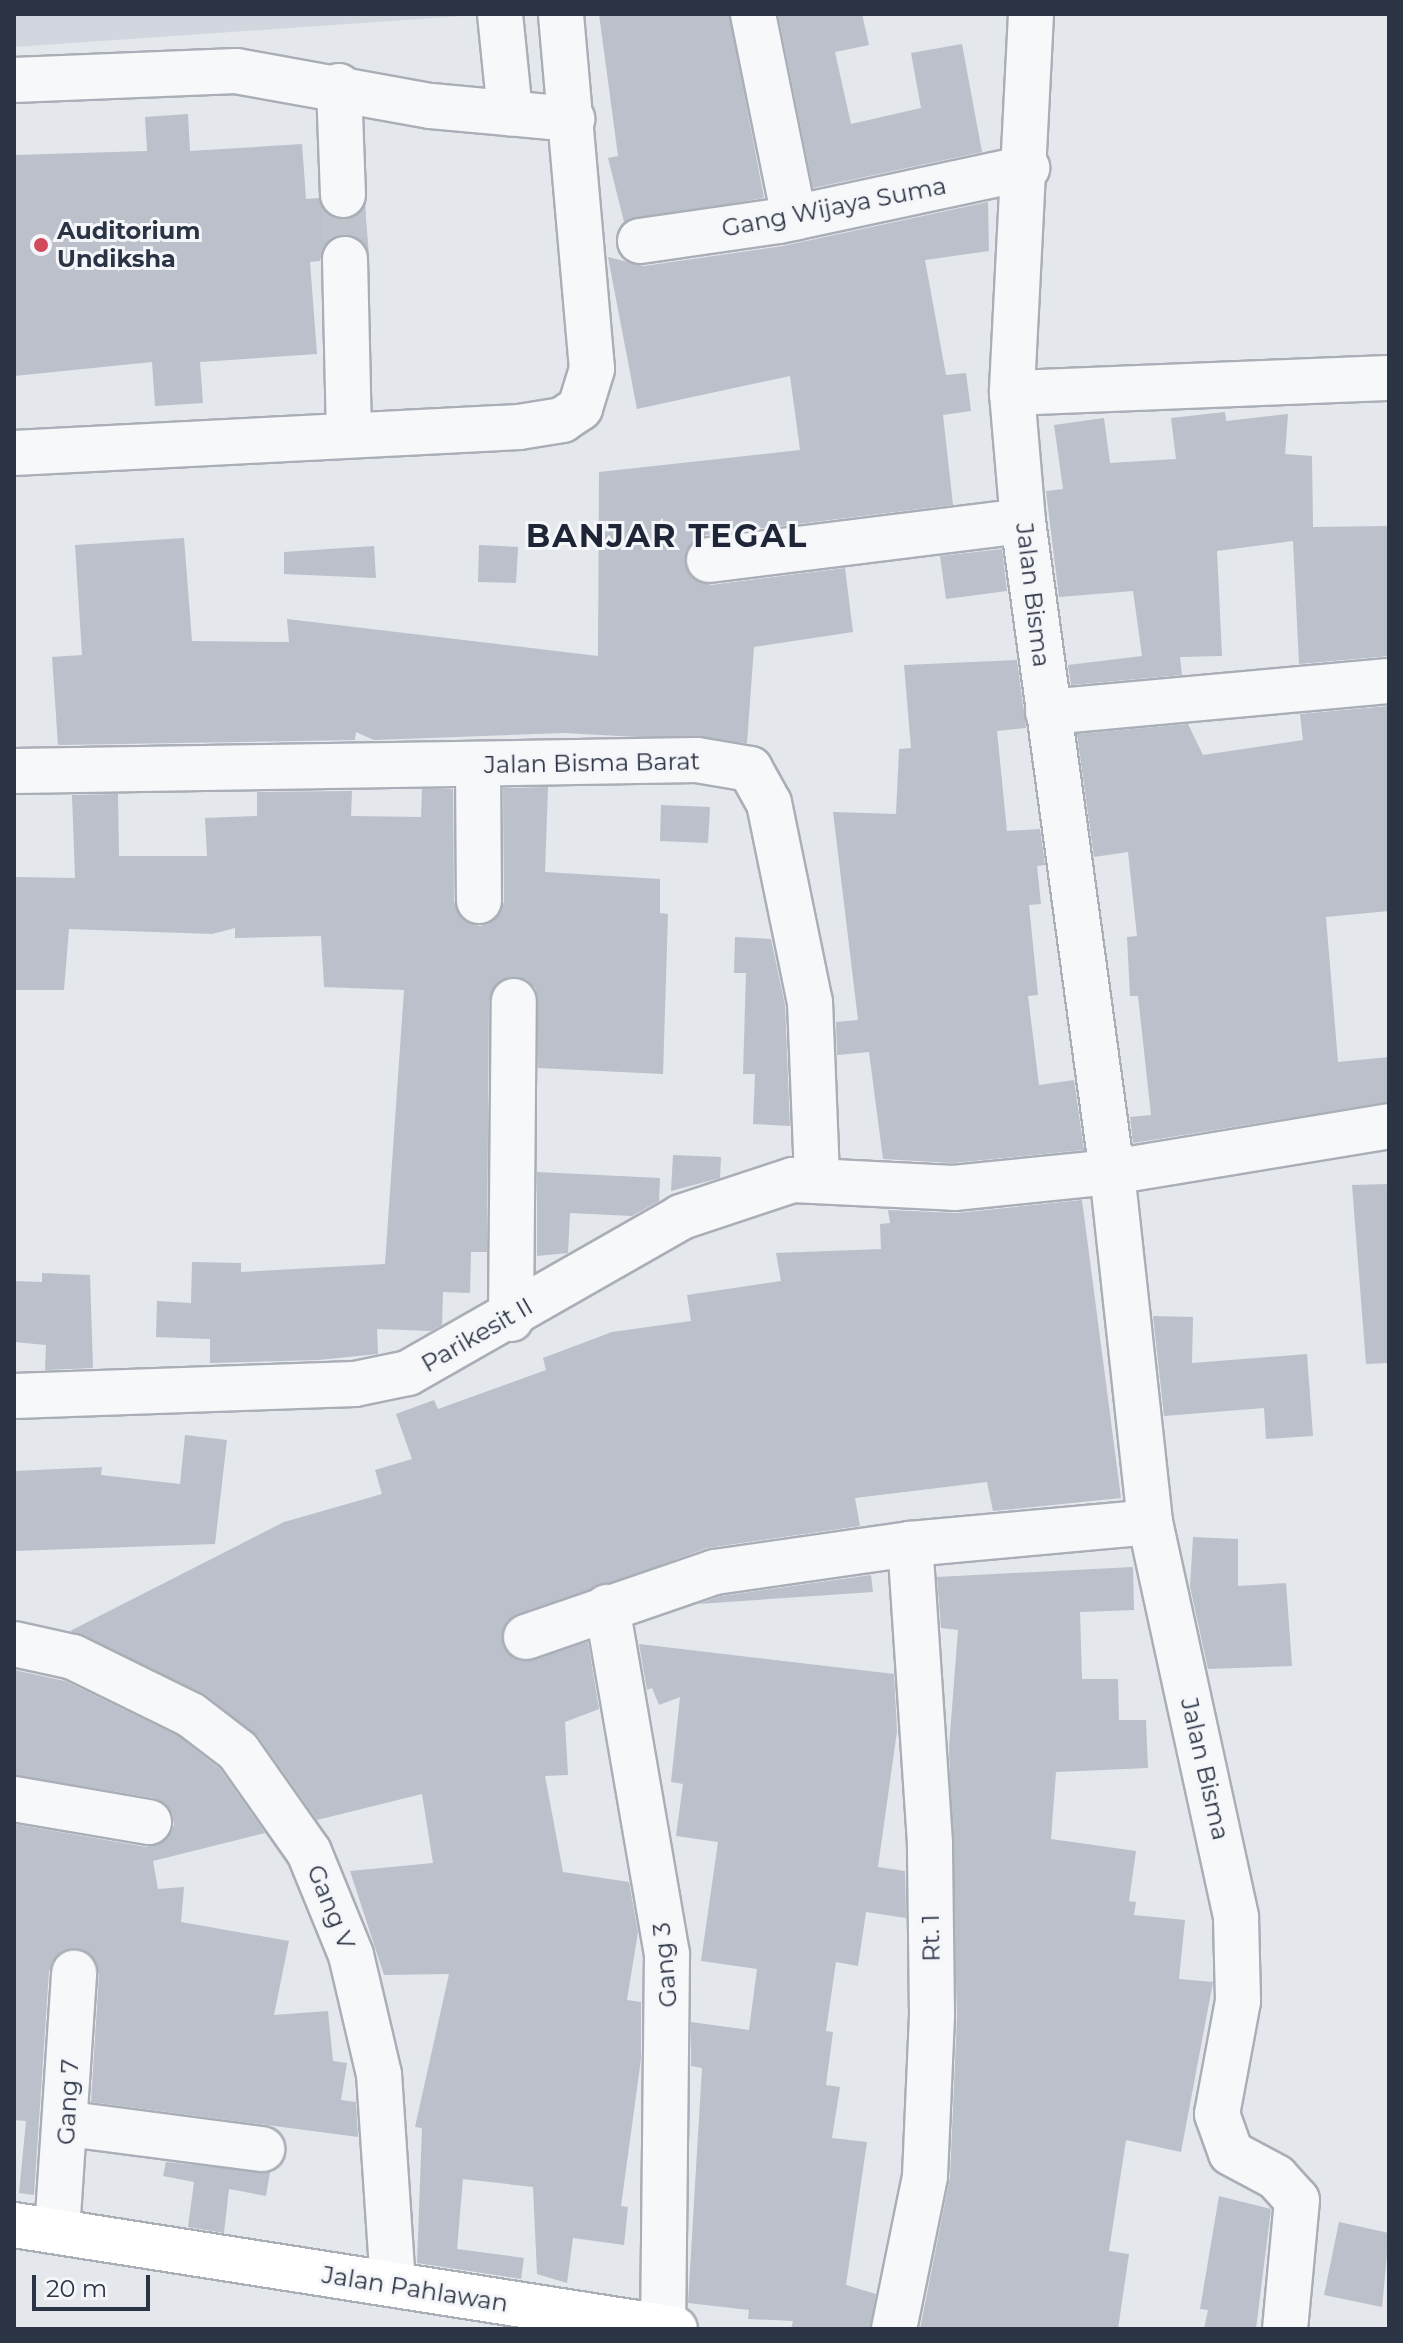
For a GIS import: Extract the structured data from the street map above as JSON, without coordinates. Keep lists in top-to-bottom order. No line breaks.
{"streets":{"main road":["Jalan Pahlawan"],"street":["Gang Wijaya Suma","Jalan Bisma","Jalan Bisma Barat","Parikesit II","Gang V","Rt. 1","Gang 3","Gang 7"]},"crossings":[["Gang Wijaya Suma","Jalan Bisma"],["Jalan Bisma Barat","Parikesit II"],["Gang V","Jalan Pahlawan"],["Gang 3","Jalan Pahlawan"],["Gang 7","Jalan Pahlawan"]],"districts":["BANJAR TEGAL"],"places":["Auditorium Undiksha"],"scale_bar":"20 m"}
